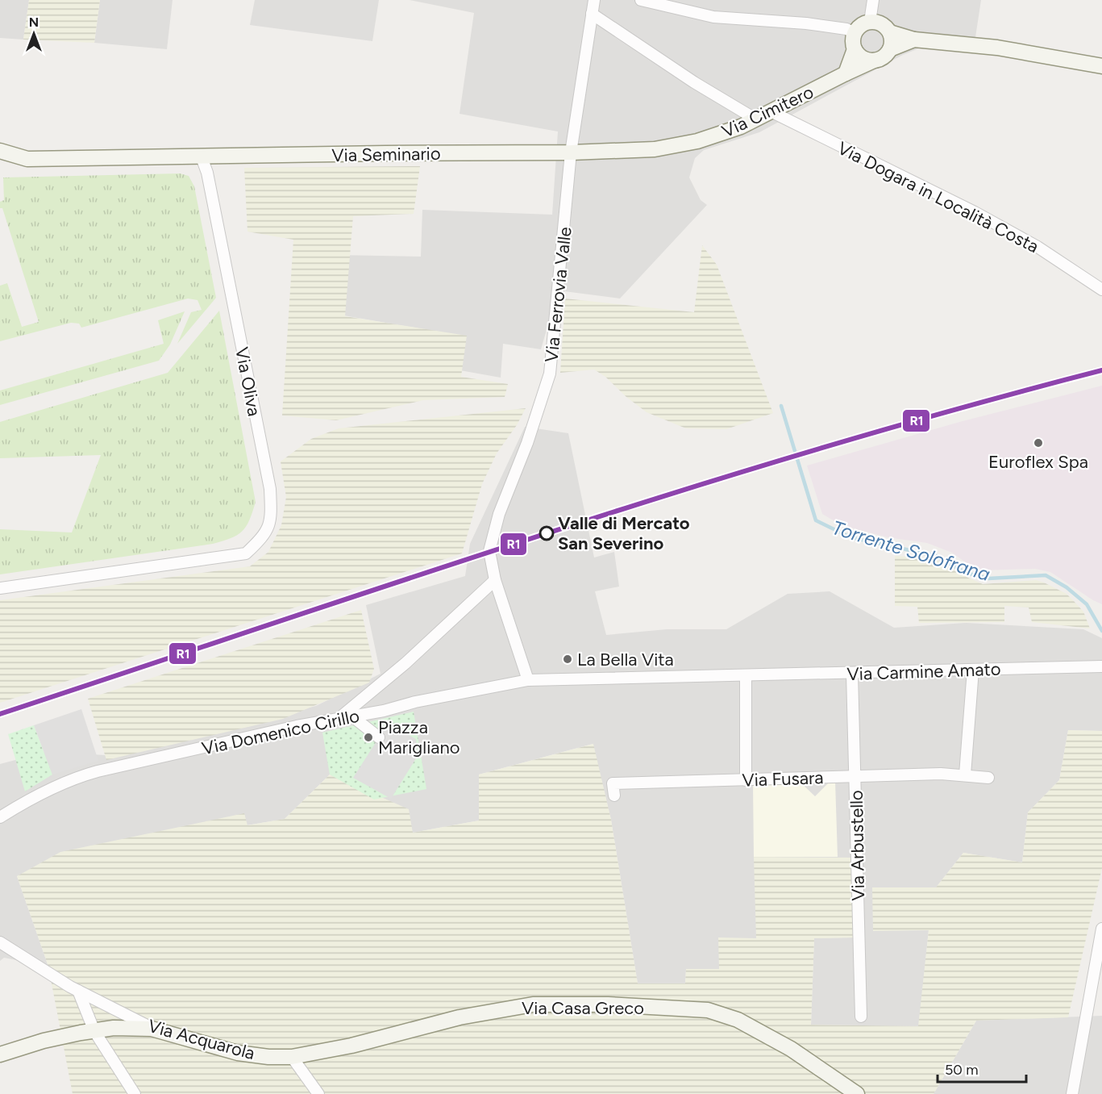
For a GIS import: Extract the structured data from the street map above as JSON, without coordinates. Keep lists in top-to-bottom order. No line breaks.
{"streets":{"main road":["Via Cimitero","Via Seminario","Via Casa Greco","Via Acquarola"],"street":["Via Dogara in Località Costa","Via Ferrovia Valle","Via Oliva","Via Carmine Amato","Via Domenico Cirillo","Via Fusara","Via Arbustello"]},"crossings":[["Via Cimitero","Via Seminario"],["Via Cimitero","Via Dogara in Località Costa"],["Via Cimitero","Via Ferrovia Valle"],["Via Seminario","Via Ferrovia Valle"],["Via Seminario","Via Oliva"],["Via Ferrovia Valle","Via Domenico Cirillo"],["Via Carmine Amato","Via Domenico Cirillo"],["Via Carmine Amato","Via Arbustello"],["Via Fusara","Via Arbustello"],["Via Casa Greco","Via Acquarola"]],"water":["Torrente Solofrana"],"places":["Euroflex Spa","Valle di Mercato San Severino","La Bella Vita","Piazza Marigliano"],"lines":["transit line R1"],"scale_bar":"50 m","north":"top"}
